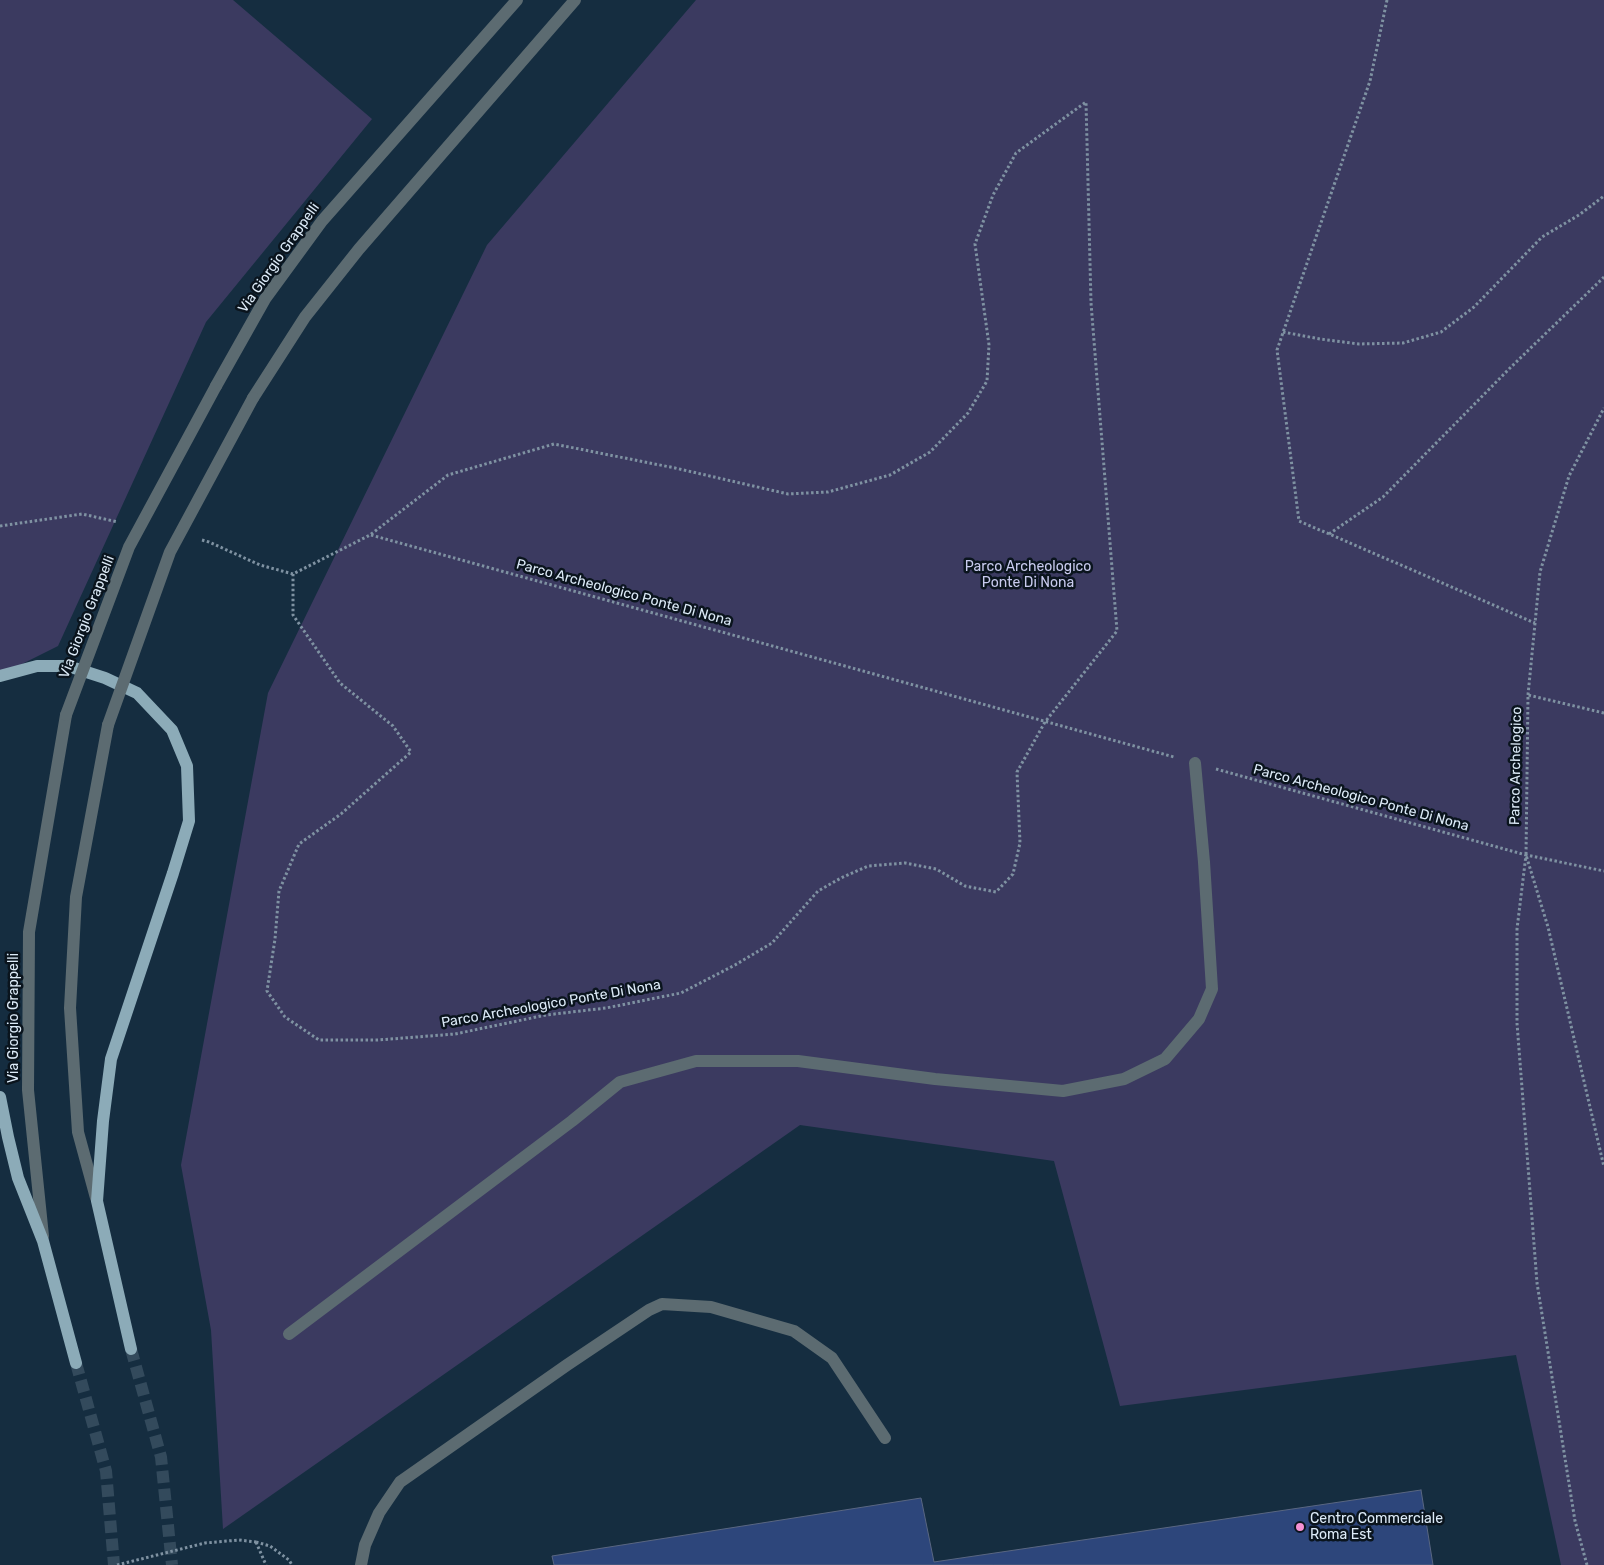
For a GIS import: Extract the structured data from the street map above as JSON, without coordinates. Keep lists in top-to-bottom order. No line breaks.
{"streets":{"main road":["Via Giorgio Grappelli"],"path":["Parco Archeologico Ponte Di Nona","Parco Archelogico"]},"crossings":[["Parco Archeologico Ponte Di Nona","Parco Archelogico"]],"parks":["Parco Archeologico Ponte Di Nona"],"places":["Centro Commerciale Roma Est"]}
